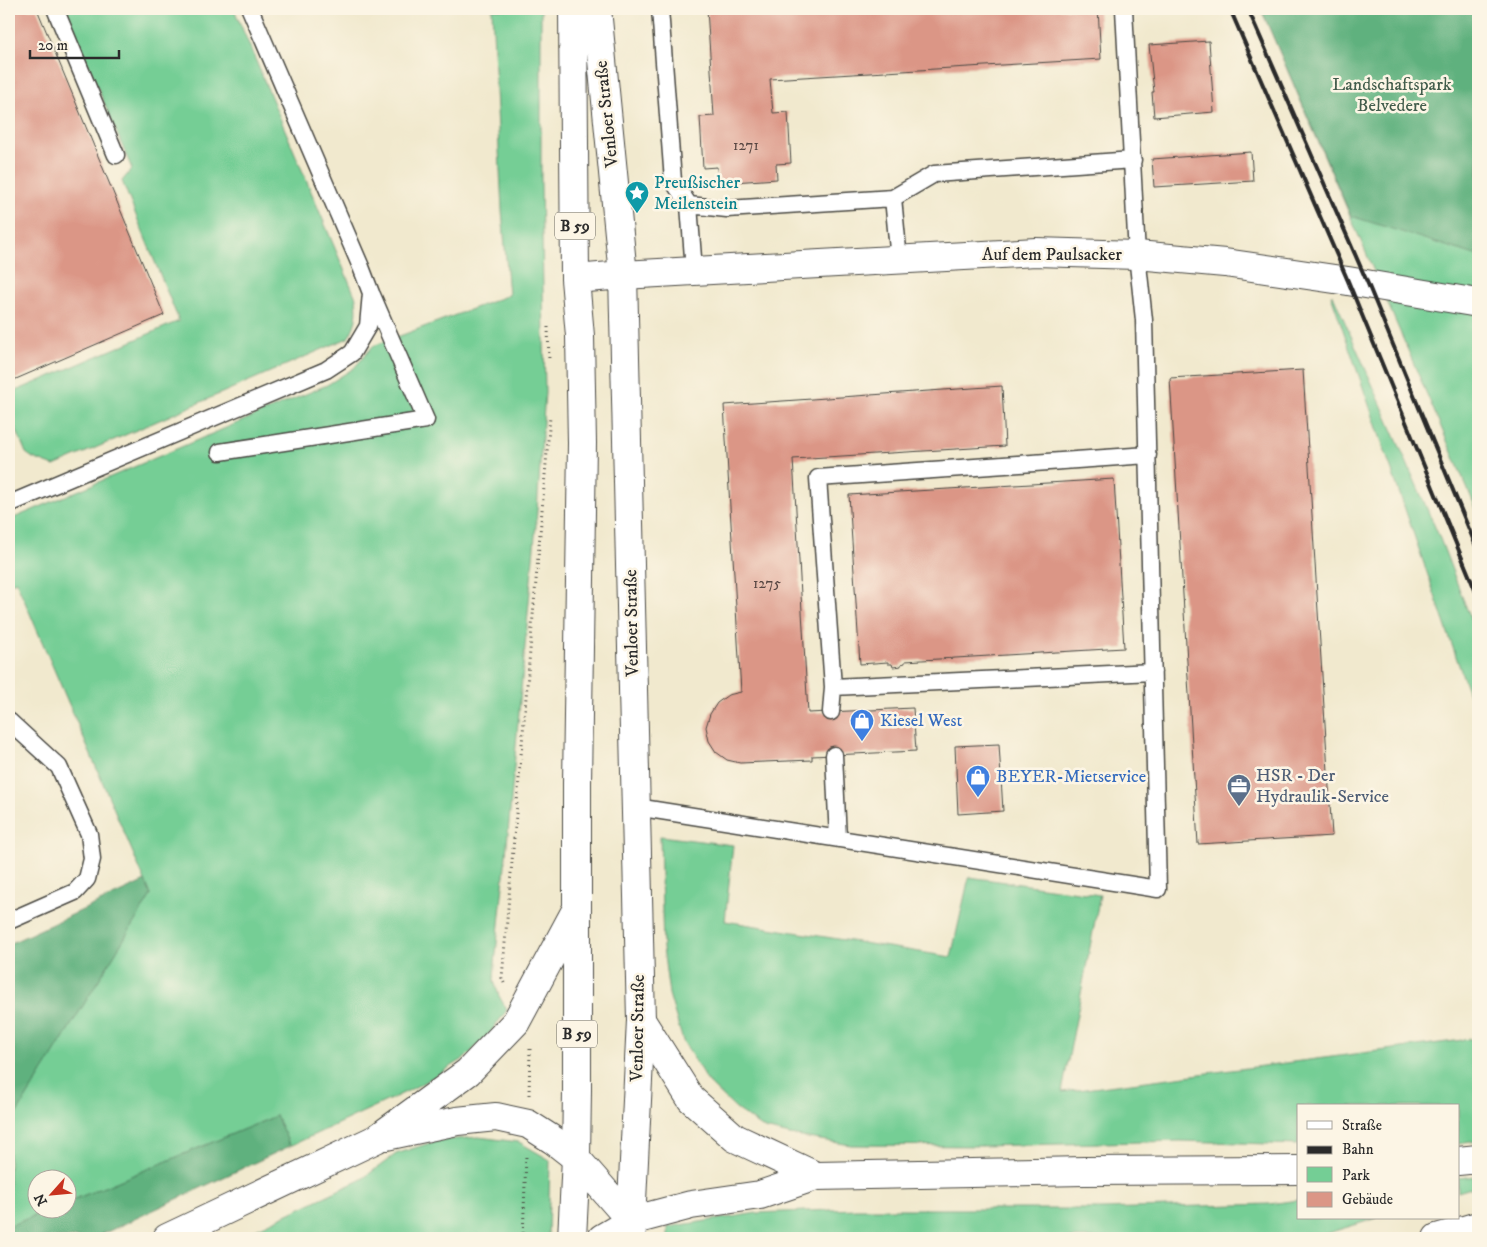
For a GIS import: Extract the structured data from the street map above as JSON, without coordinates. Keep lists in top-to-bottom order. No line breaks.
{"streets":{"main road":["Venloer Straße","B 59","Auf dem Paulsacker"]},"crossings":[["Venloer Straße","Auf dem Paulsacker"]],"parks":["Landschaftspark Belvedere"],"places":{"place":["Preußischer Meilenstein"],"shop":["Kiesel West","BEYER-Mietservice"],"office":["HSR - Der Hydraulik-Service"]},"house_numbers":["1271","1275"],"legend":["Straße","Bahn","Park","Gebäude"],"scale_bar":"20 m","north":"bottom left"}
